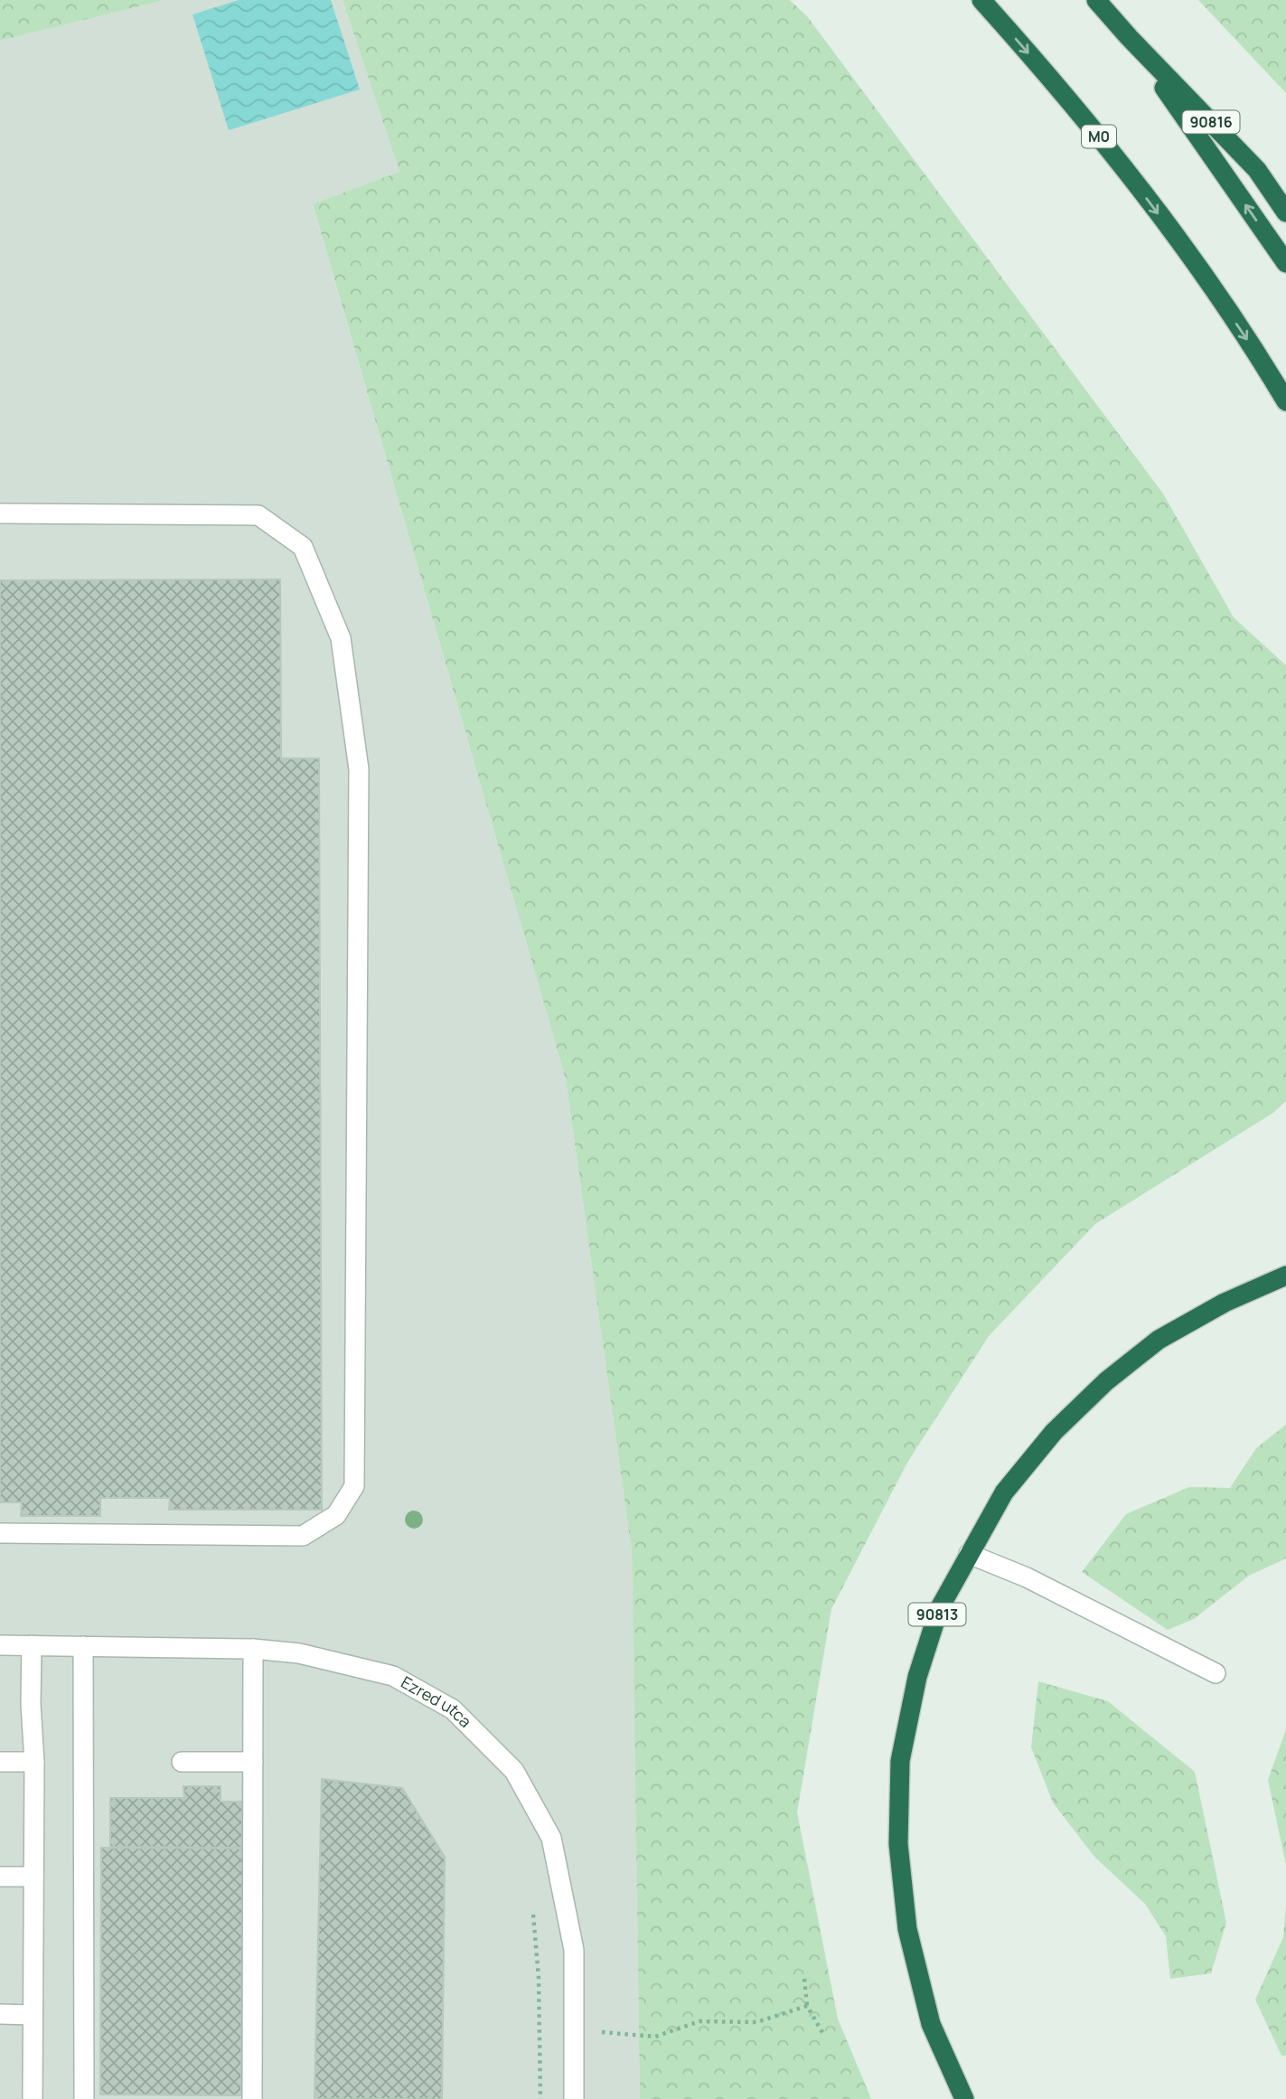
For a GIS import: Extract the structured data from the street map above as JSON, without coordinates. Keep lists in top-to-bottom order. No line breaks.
{"streets":{"highway":["90816","M0","90813"],"street":["Ezred utca"]}}
